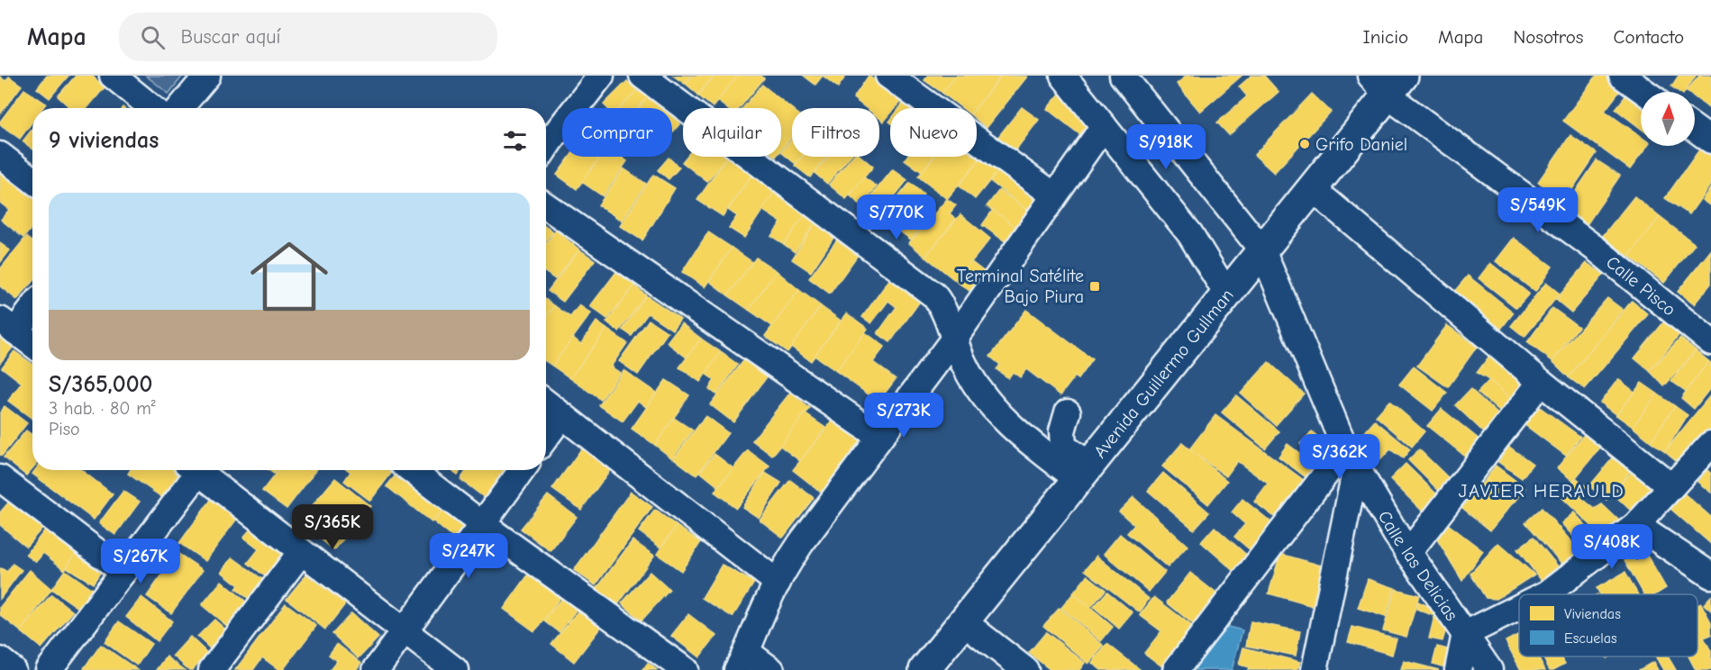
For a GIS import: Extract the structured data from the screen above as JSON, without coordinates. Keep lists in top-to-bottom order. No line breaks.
{"streets":{"main road":["Avenida Guillermo Gullman"],"street":["Calle Pisco","Calle las Delicias"]},"crossings":[["Calle Pisco","Avenida Guillermo Gullman"],["Avenida Guillermo Gullman","Calle las Delicias"]],"districts":["JAVIER HERAULD"],"places":{"other":["Grifo Daniel"],"transit":["Terminal Satélite Bajo Piura"]},"legend":["Viviendas","Escuelas"],"north":"top","page":{"header":"Mapa","search":"Buscar aquí","nav":["Inicio","Mapa","Nosotros","Contacto"],"chip":["Comprar","Alquilar","Filtros","Nuevo"],"heading":"9 viviendas","price":["S/918K","S/549K","S/770K","S/273K","S/362K","S/365K","S/408K","S/247K","S/267K"],"list":[{"name":"S/365,000","note":"3 hab. · 80 m² · Piso"}]}}
